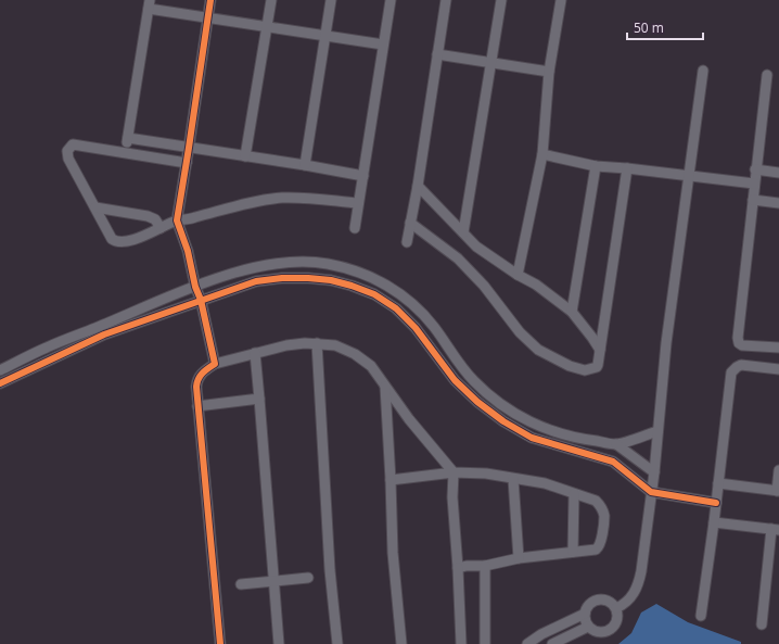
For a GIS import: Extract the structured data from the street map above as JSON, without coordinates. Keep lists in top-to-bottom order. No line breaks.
{"scale_bar":"50 m"}
